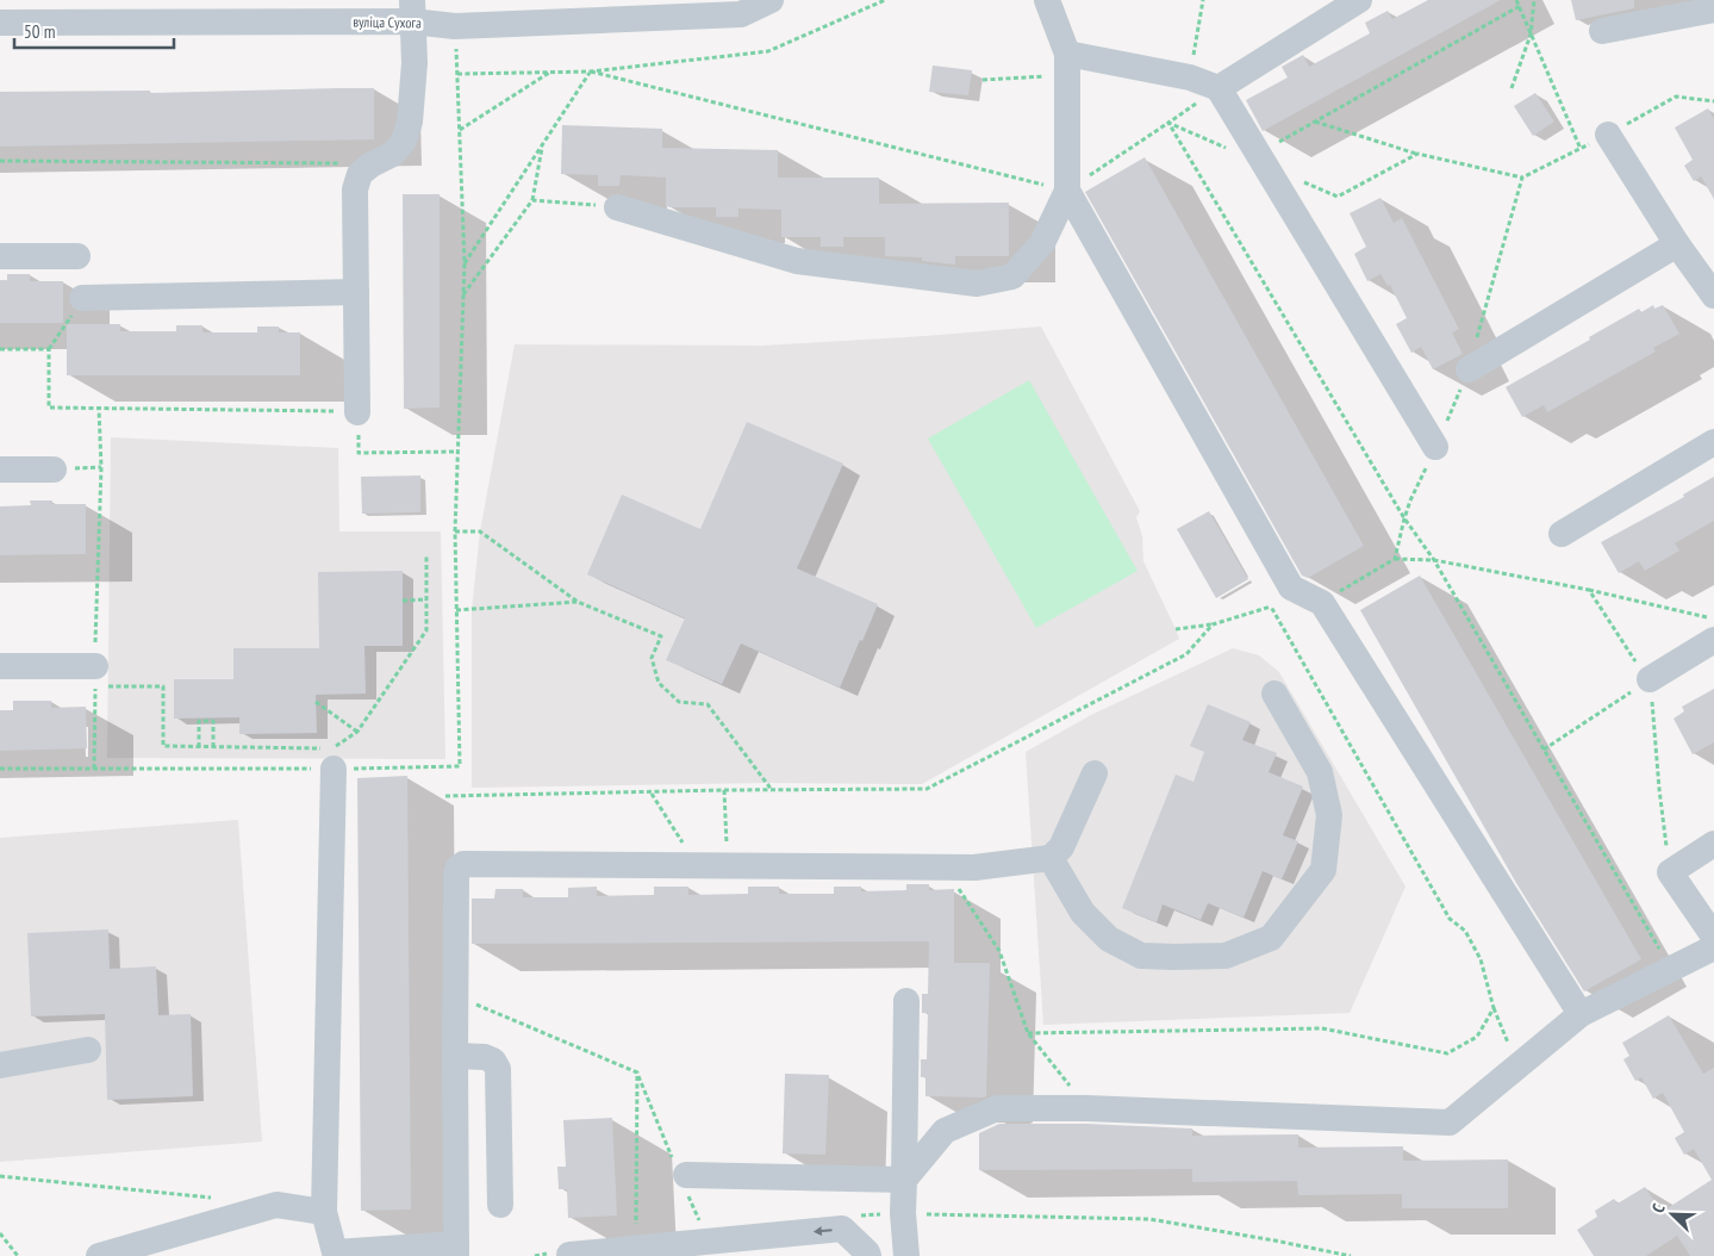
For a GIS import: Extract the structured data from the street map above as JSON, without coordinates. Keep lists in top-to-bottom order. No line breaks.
{"streets":{"street":["вуліца Сухога"]},"scale_bar":"50 m","north":"top left"}
